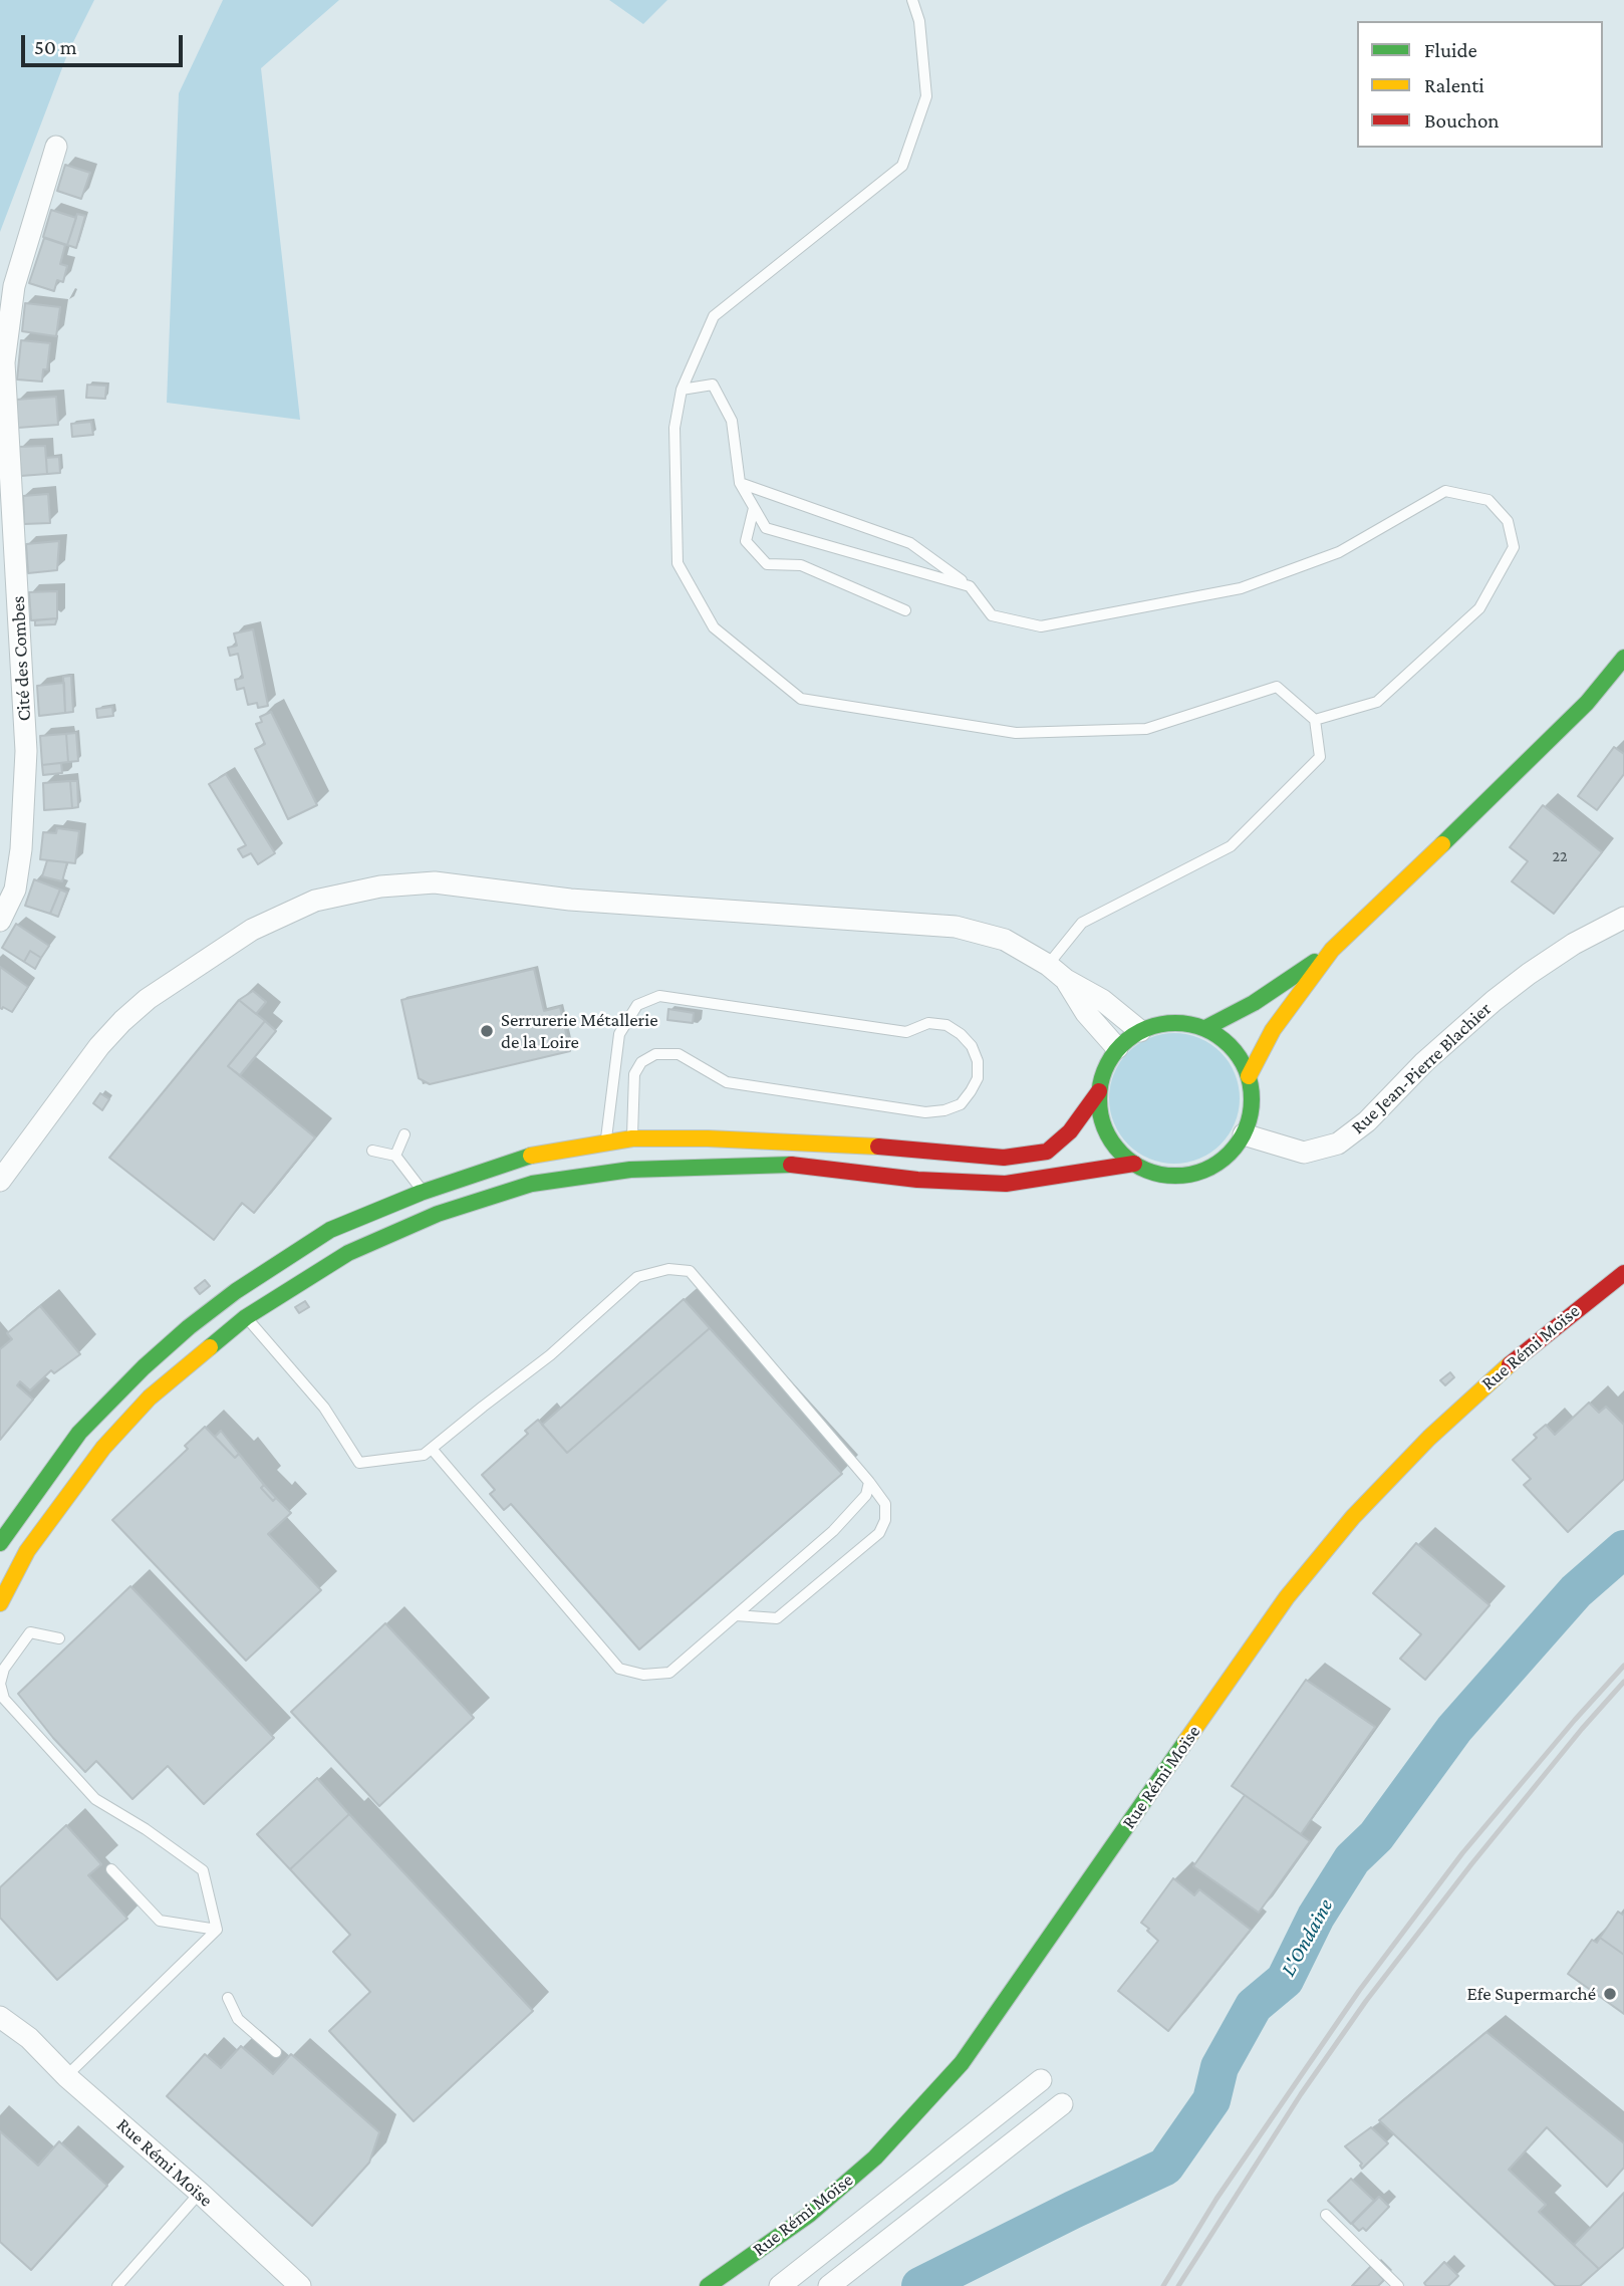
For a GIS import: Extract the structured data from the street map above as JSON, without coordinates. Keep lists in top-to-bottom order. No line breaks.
{"streets":{"main road":["Rue Rémi Moïse"],"street":["Cité des Combes","Rue Jean-Pierre Blachier"]},"water":["L'Ondaine"],"places":["Serrurerie Métallerie de la Loire","Efe Supermarché"],"house_numbers":["22"],"legend":["Fluide","Ralenti","Bouchon"],"scale_bar":"50 m"}
